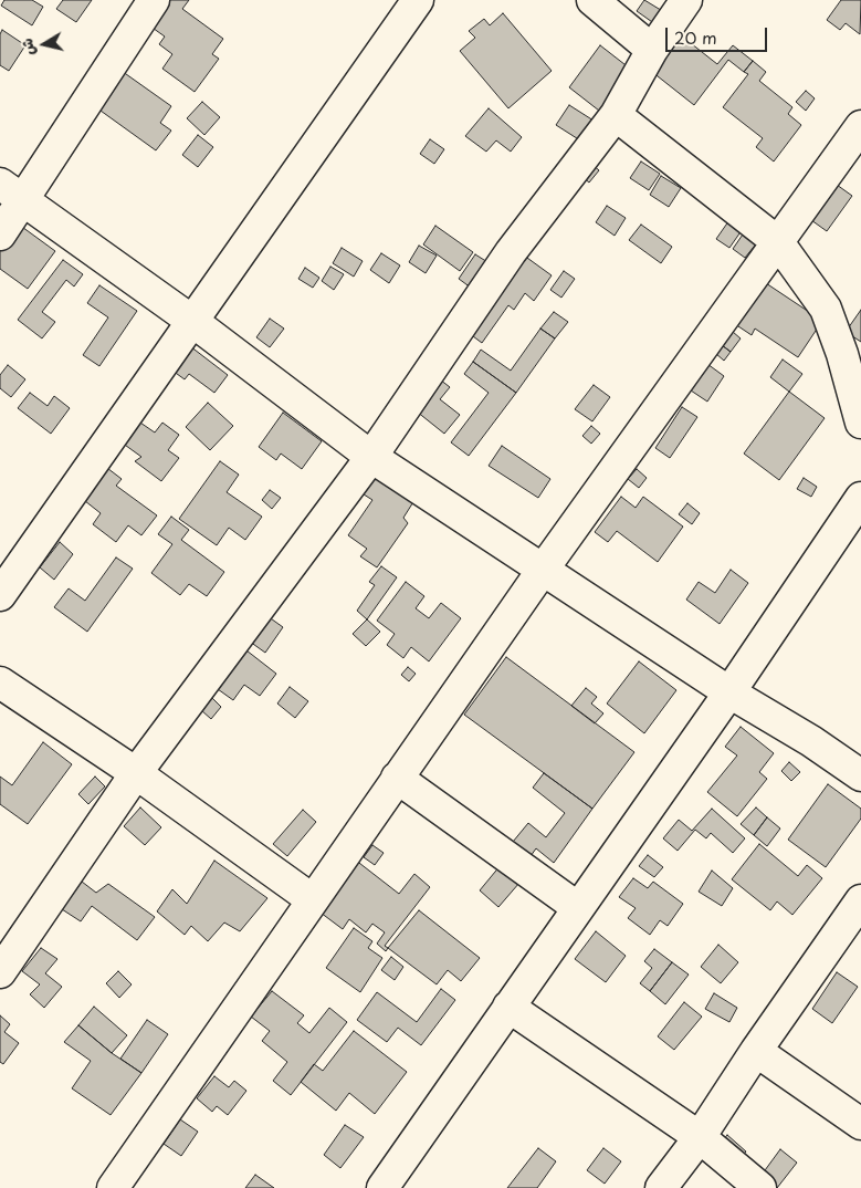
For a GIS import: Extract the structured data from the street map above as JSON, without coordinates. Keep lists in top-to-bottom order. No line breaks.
{"scale_bar":"20 m","north":"left"}
